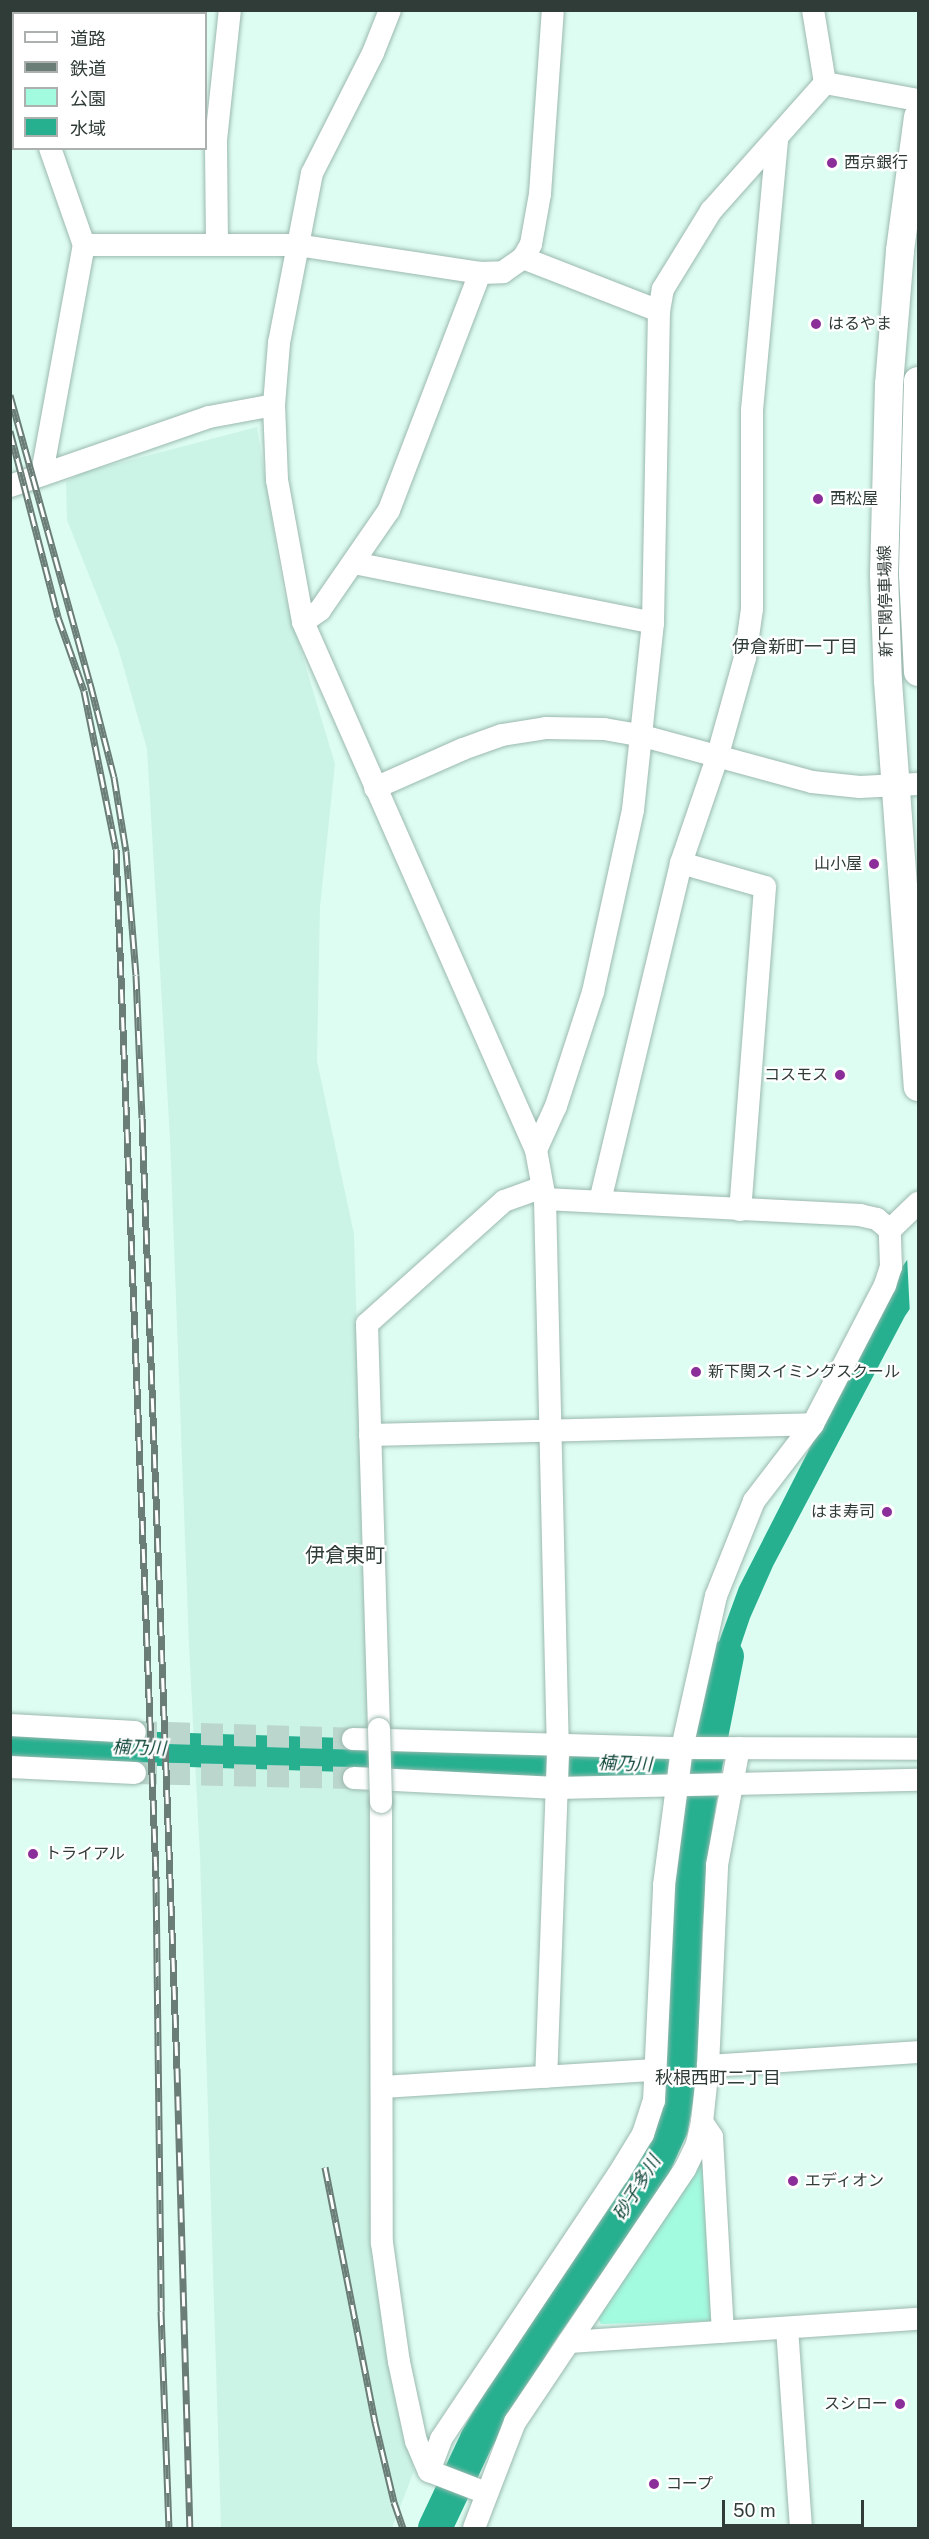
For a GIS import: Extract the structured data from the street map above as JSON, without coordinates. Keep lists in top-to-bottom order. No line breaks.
{"streets":{"main road":["新下関停車場線"]},"districts":["伊倉新町一丁目","伊倉東町","秋根西町二丁目"],"water":["楠乃川","砂子多川"],"places":["西京銀行","はるやま","西松屋","山小屋","コスモス","新下関スイミングスクール","はま寿司","トライアル","エディオン","スシロー","コープ"],"legend":["道路","鉄道","公園","水域"],"scale_bar":"50 m"}
